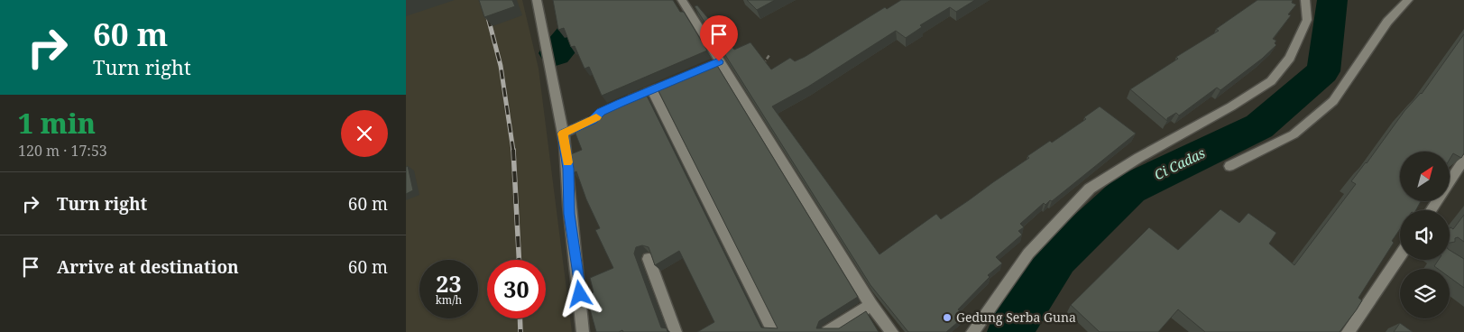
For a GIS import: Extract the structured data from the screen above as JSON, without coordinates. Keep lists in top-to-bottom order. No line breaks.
{"water":["Ci Cadas"],"places":["Gedung Serba Guna"],"north":"top right","page":{"turn":["60 m","Turn right"],"heading":["1 min","120 m · 17:53"],"list":[{"name":"Turn right","value":"60 m"},{"name":"Arrive at destination","value":"60 m"}],"speed":"23 km/h","limit":"30"}}
